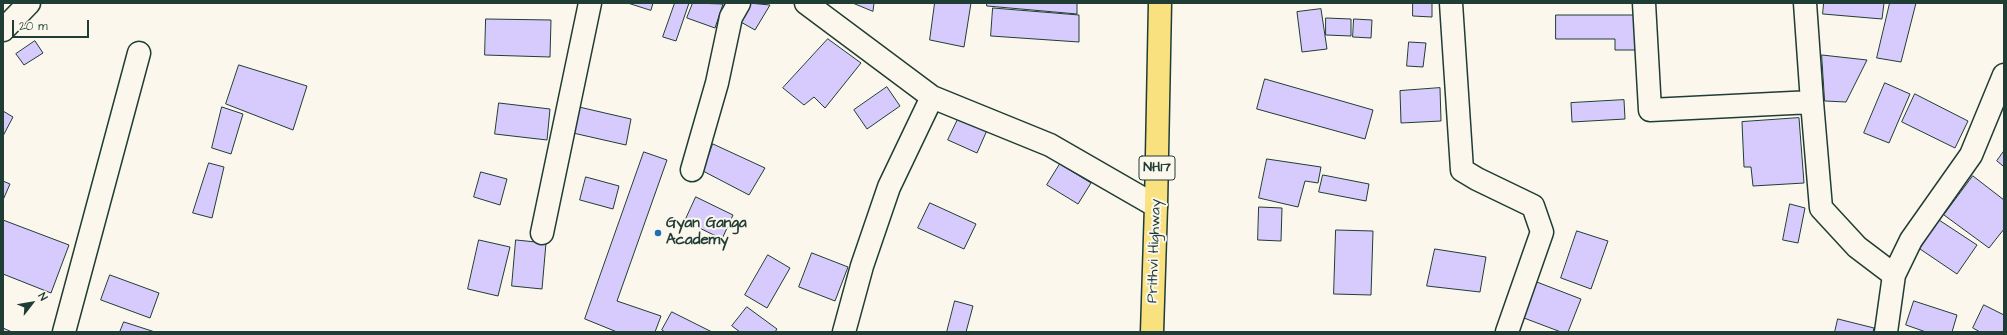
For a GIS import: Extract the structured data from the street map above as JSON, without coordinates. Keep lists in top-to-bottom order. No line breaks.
{"streets":{"highway":["NH17","Prithvi Highway"]},"places":["Gyan Ganga Academy"],"scale_bar":"20 m","north":"top right"}
